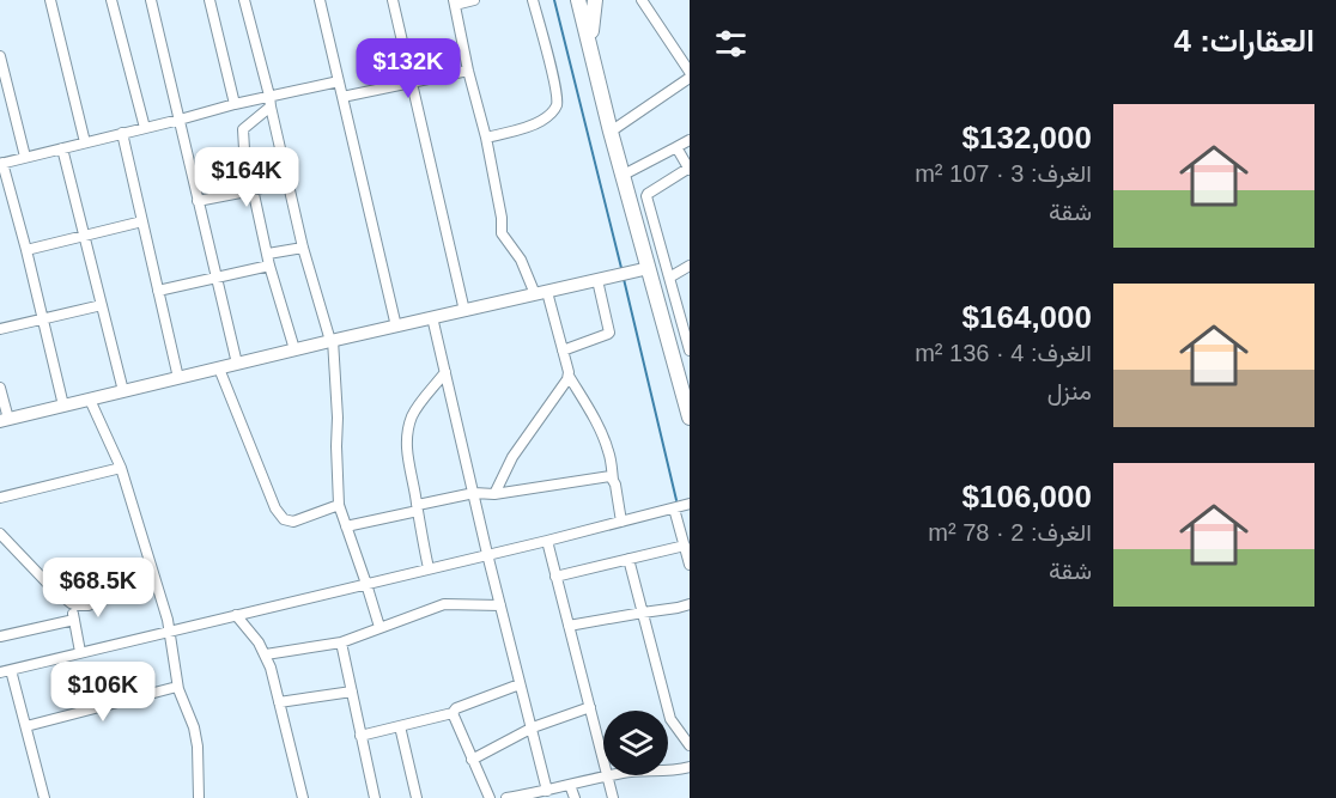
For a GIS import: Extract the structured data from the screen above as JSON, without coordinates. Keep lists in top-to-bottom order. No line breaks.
{"page":{"heading":"العقارات: 4","price":["$132K","$164K","$68.5K","$106K"],"list":[{"name":"$132,000","note":"الغرف: 3 · 107 m² · شقة"},{"name":"$164,000","note":"الغرف: 4 · 136 m² · منزل"},{"name":"$106,000","note":"الغرف: 2 · 78 m² · شقة"}]}}
